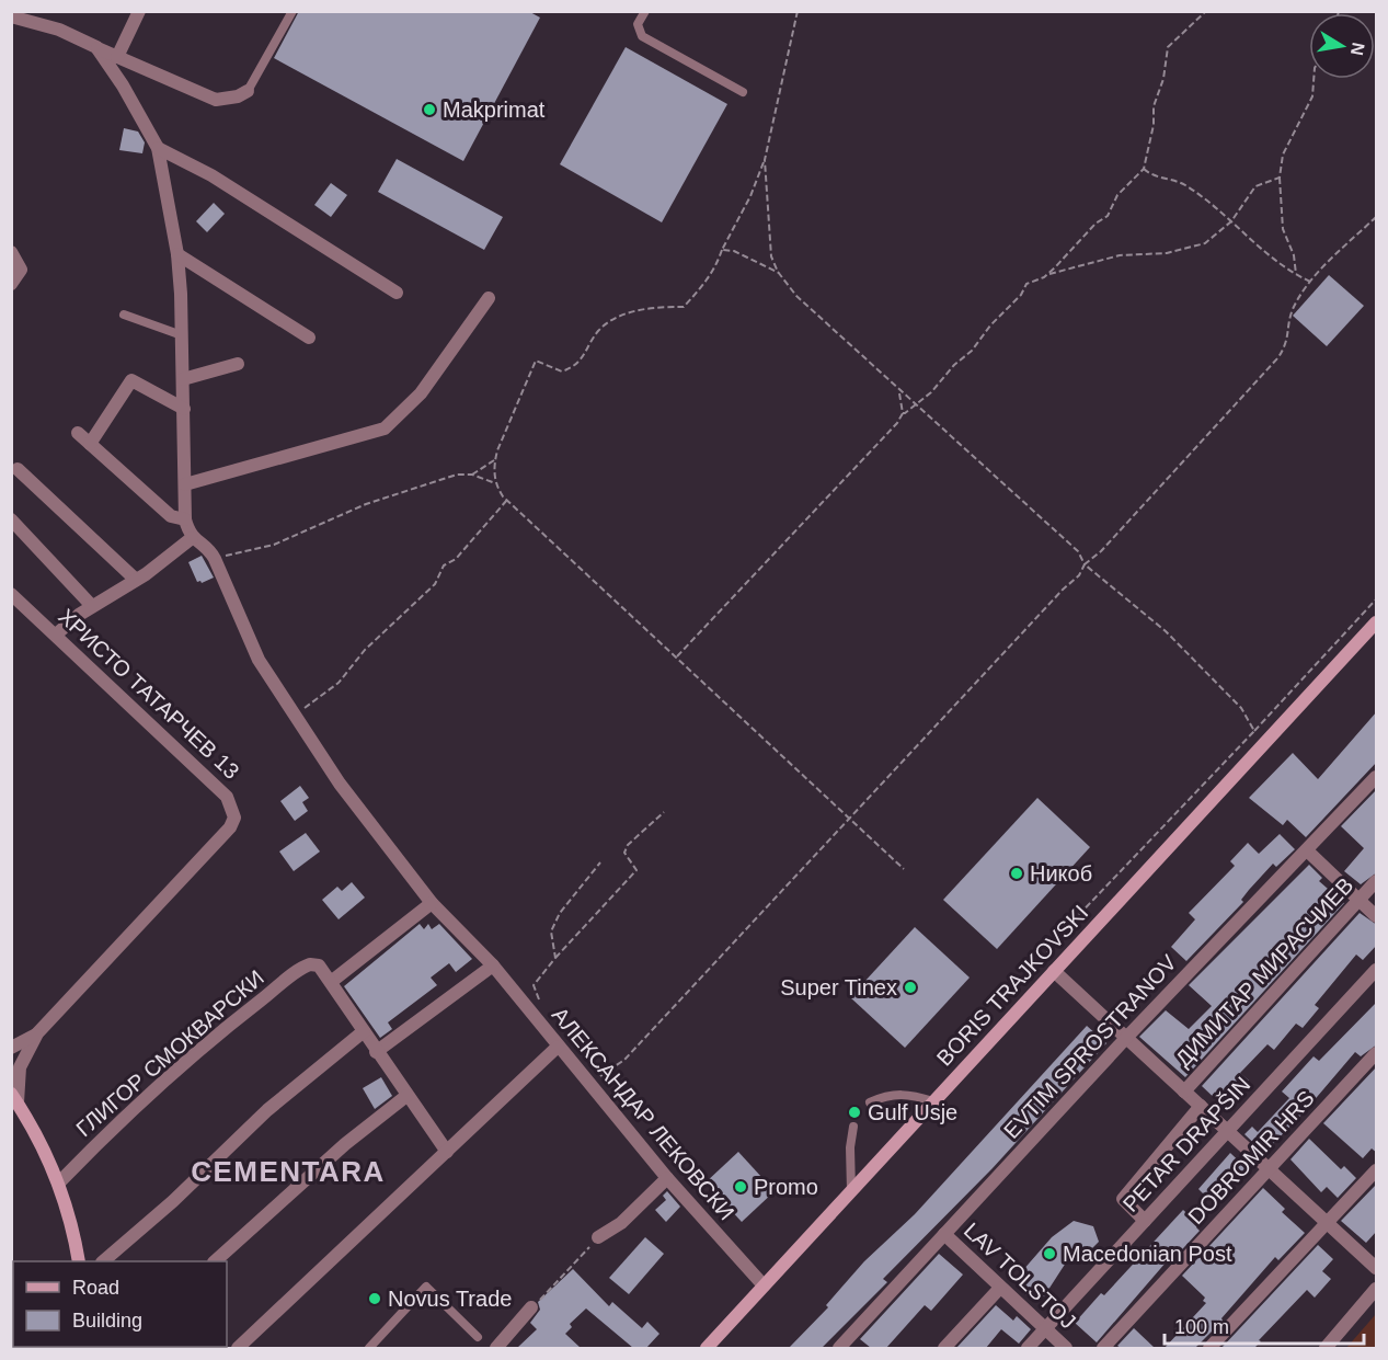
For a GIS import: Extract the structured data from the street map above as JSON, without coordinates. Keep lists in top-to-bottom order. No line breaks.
{"streets":{"street":["ХРИСТО ТАТАРЧЕВ 13","ДИМИТАР МИРАСЧИЕВ","BORIS TRAJKOVSKI","EVTIM SPROSTRANOV","ГЛИГОР СМОКВАРСКИ","АЛЕКСАНДАР ЛЕКОВСКИ","PETAR DRAPŠIN","DOBROMIR HRS","LAV TOLSTOJ"]},"crossings":[["BORIS TRAJKOVSKI","АЛЕКСАНДАР ЛЕКОВСКИ"],["EVTIM SPROSTRANOV","LAV TOLSTOJ"],["PETAR DRAPŠIN","LAV TOLSTOJ"]],"districts":["CEMENTARA"],"places":["Makprimat","Никоб","Super Tinex","Gulf Usje","Promo","Macedonian Post","Novus Trade"],"legend":["Road","Building"],"scale_bar":"100 m","north":"right"}
